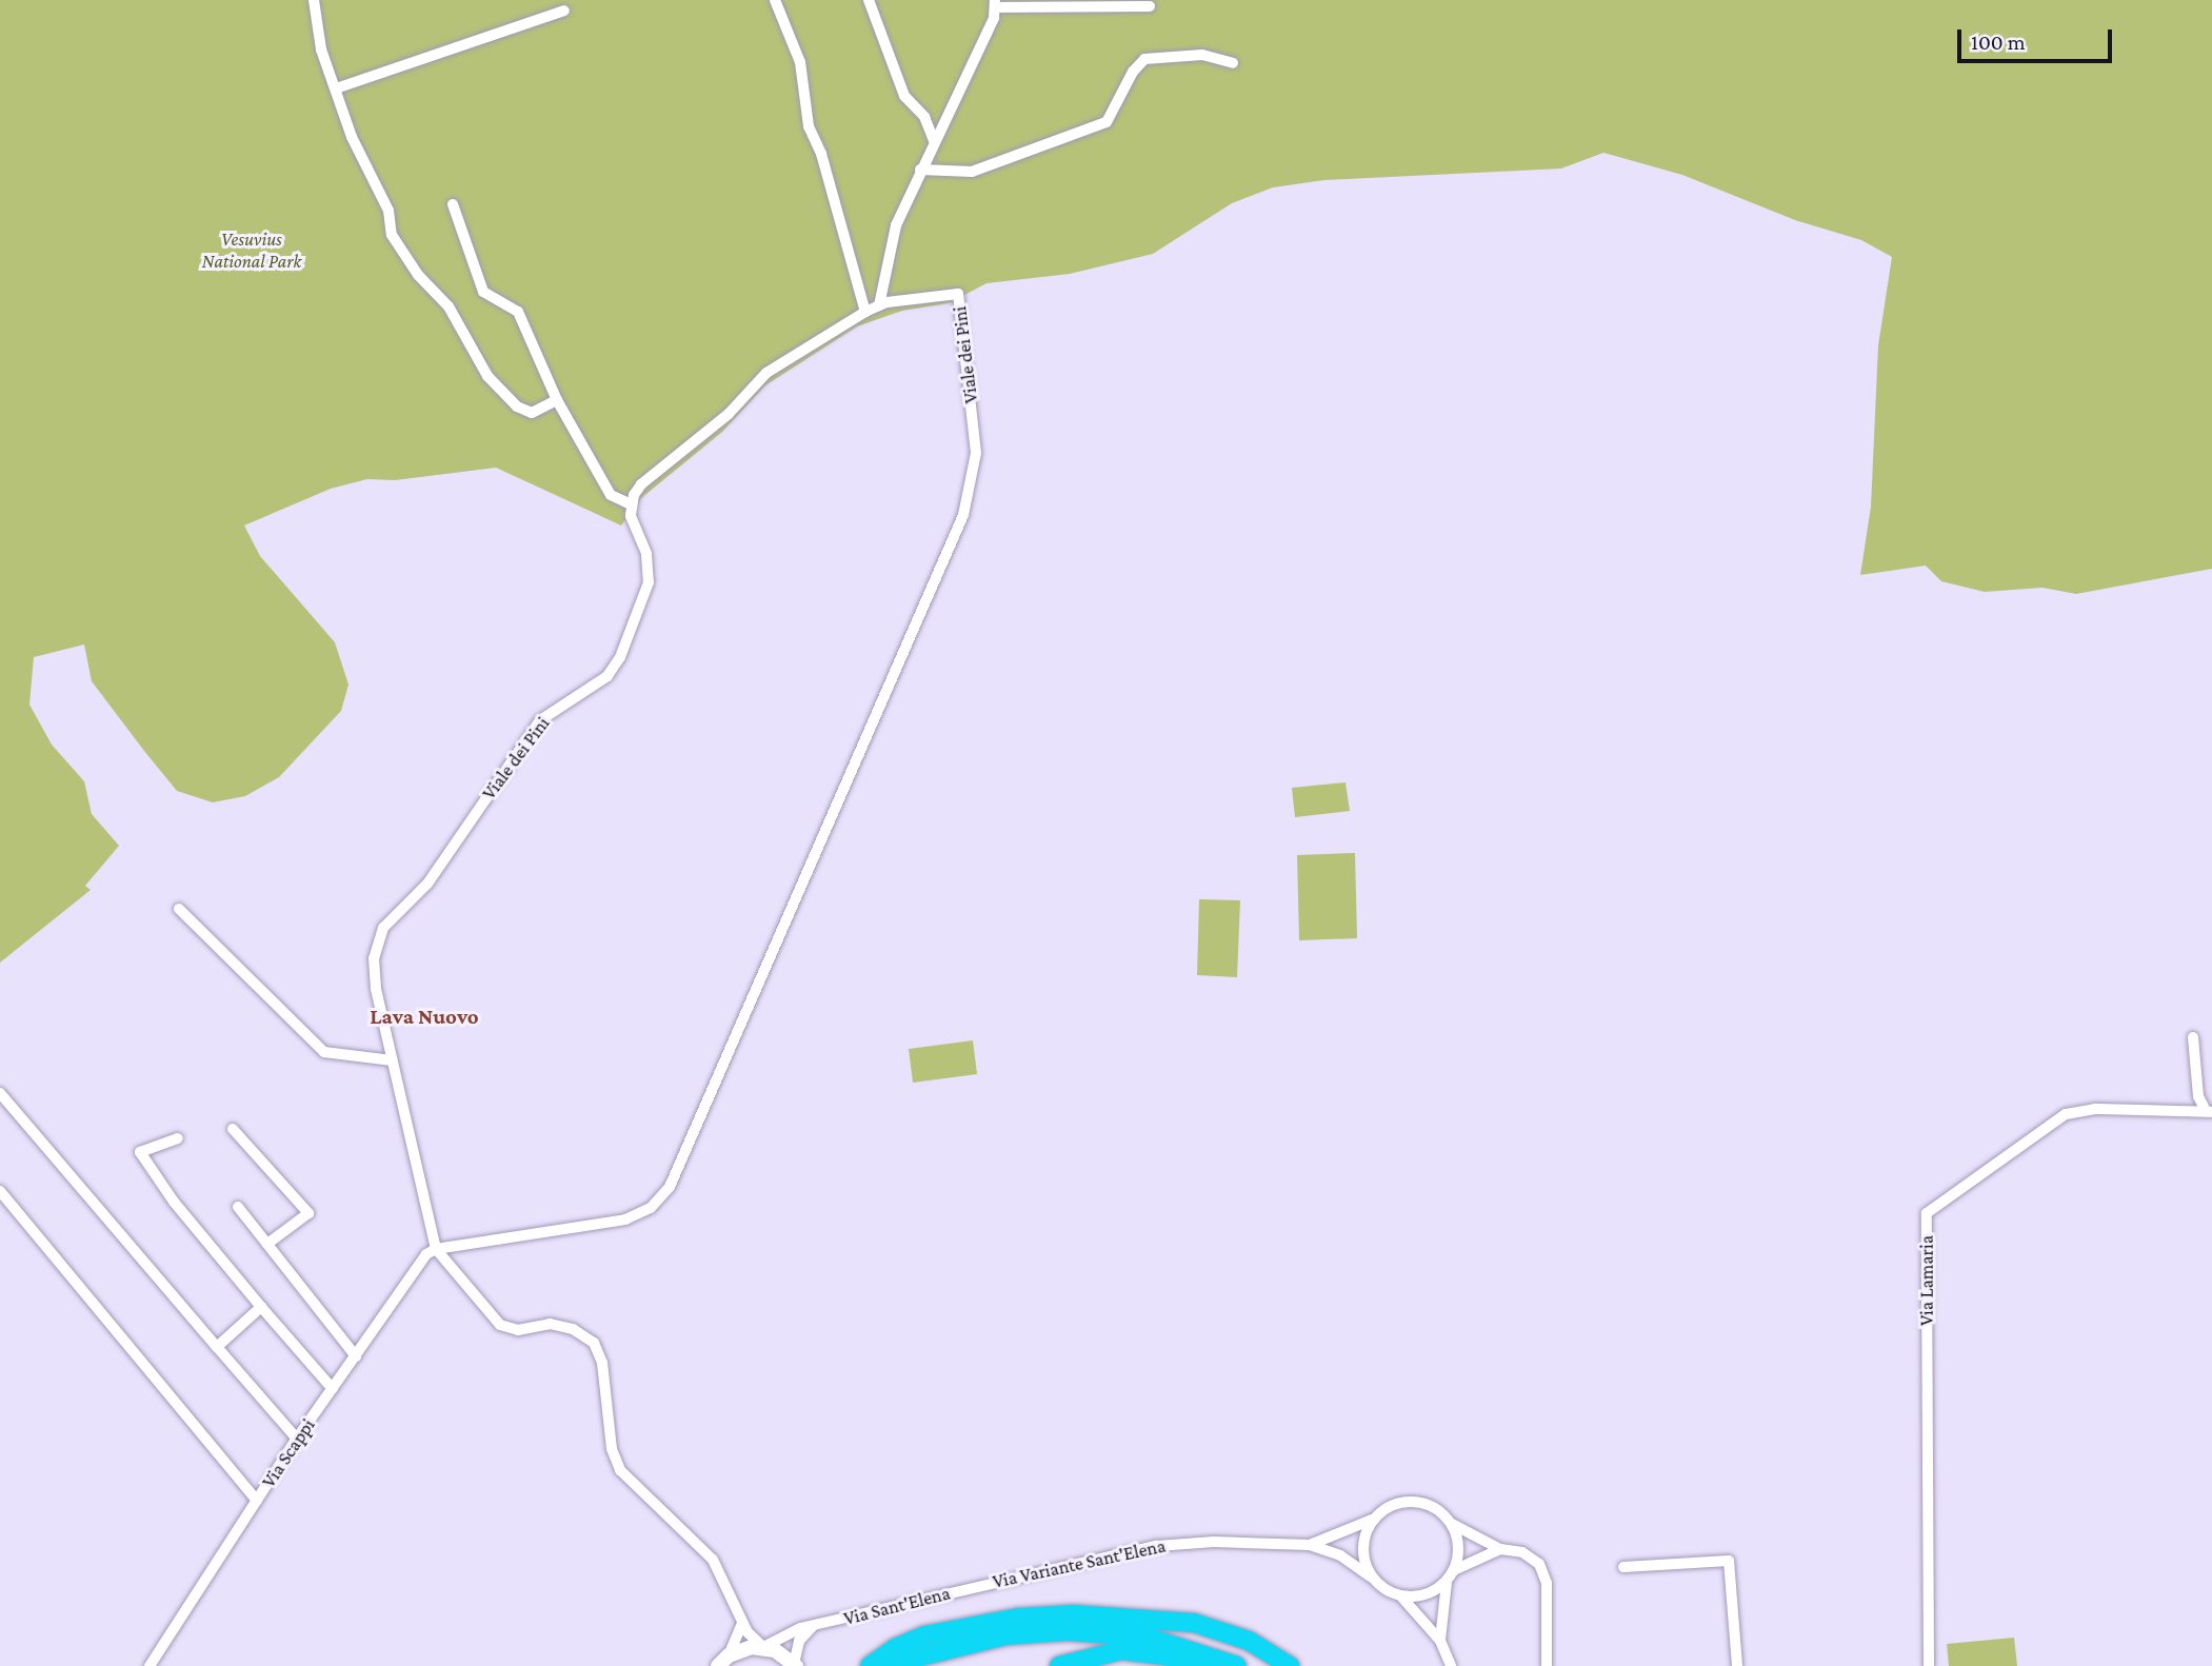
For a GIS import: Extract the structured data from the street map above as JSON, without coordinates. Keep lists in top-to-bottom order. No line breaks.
{"streets":{"street":["Viale dei Pini","Via Lamaria","Via Scappi","Via Variante Sant'Elena","Via Sant'Elena"]},"crossings":[["Viale dei Pini","Via Scappi"],["Via Variante Sant'Elena","Via Sant'Elena"]],"districts":["Lava Nuovo"],"parks":["Vesuvius National Park"],"scale_bar":"100 m"}
